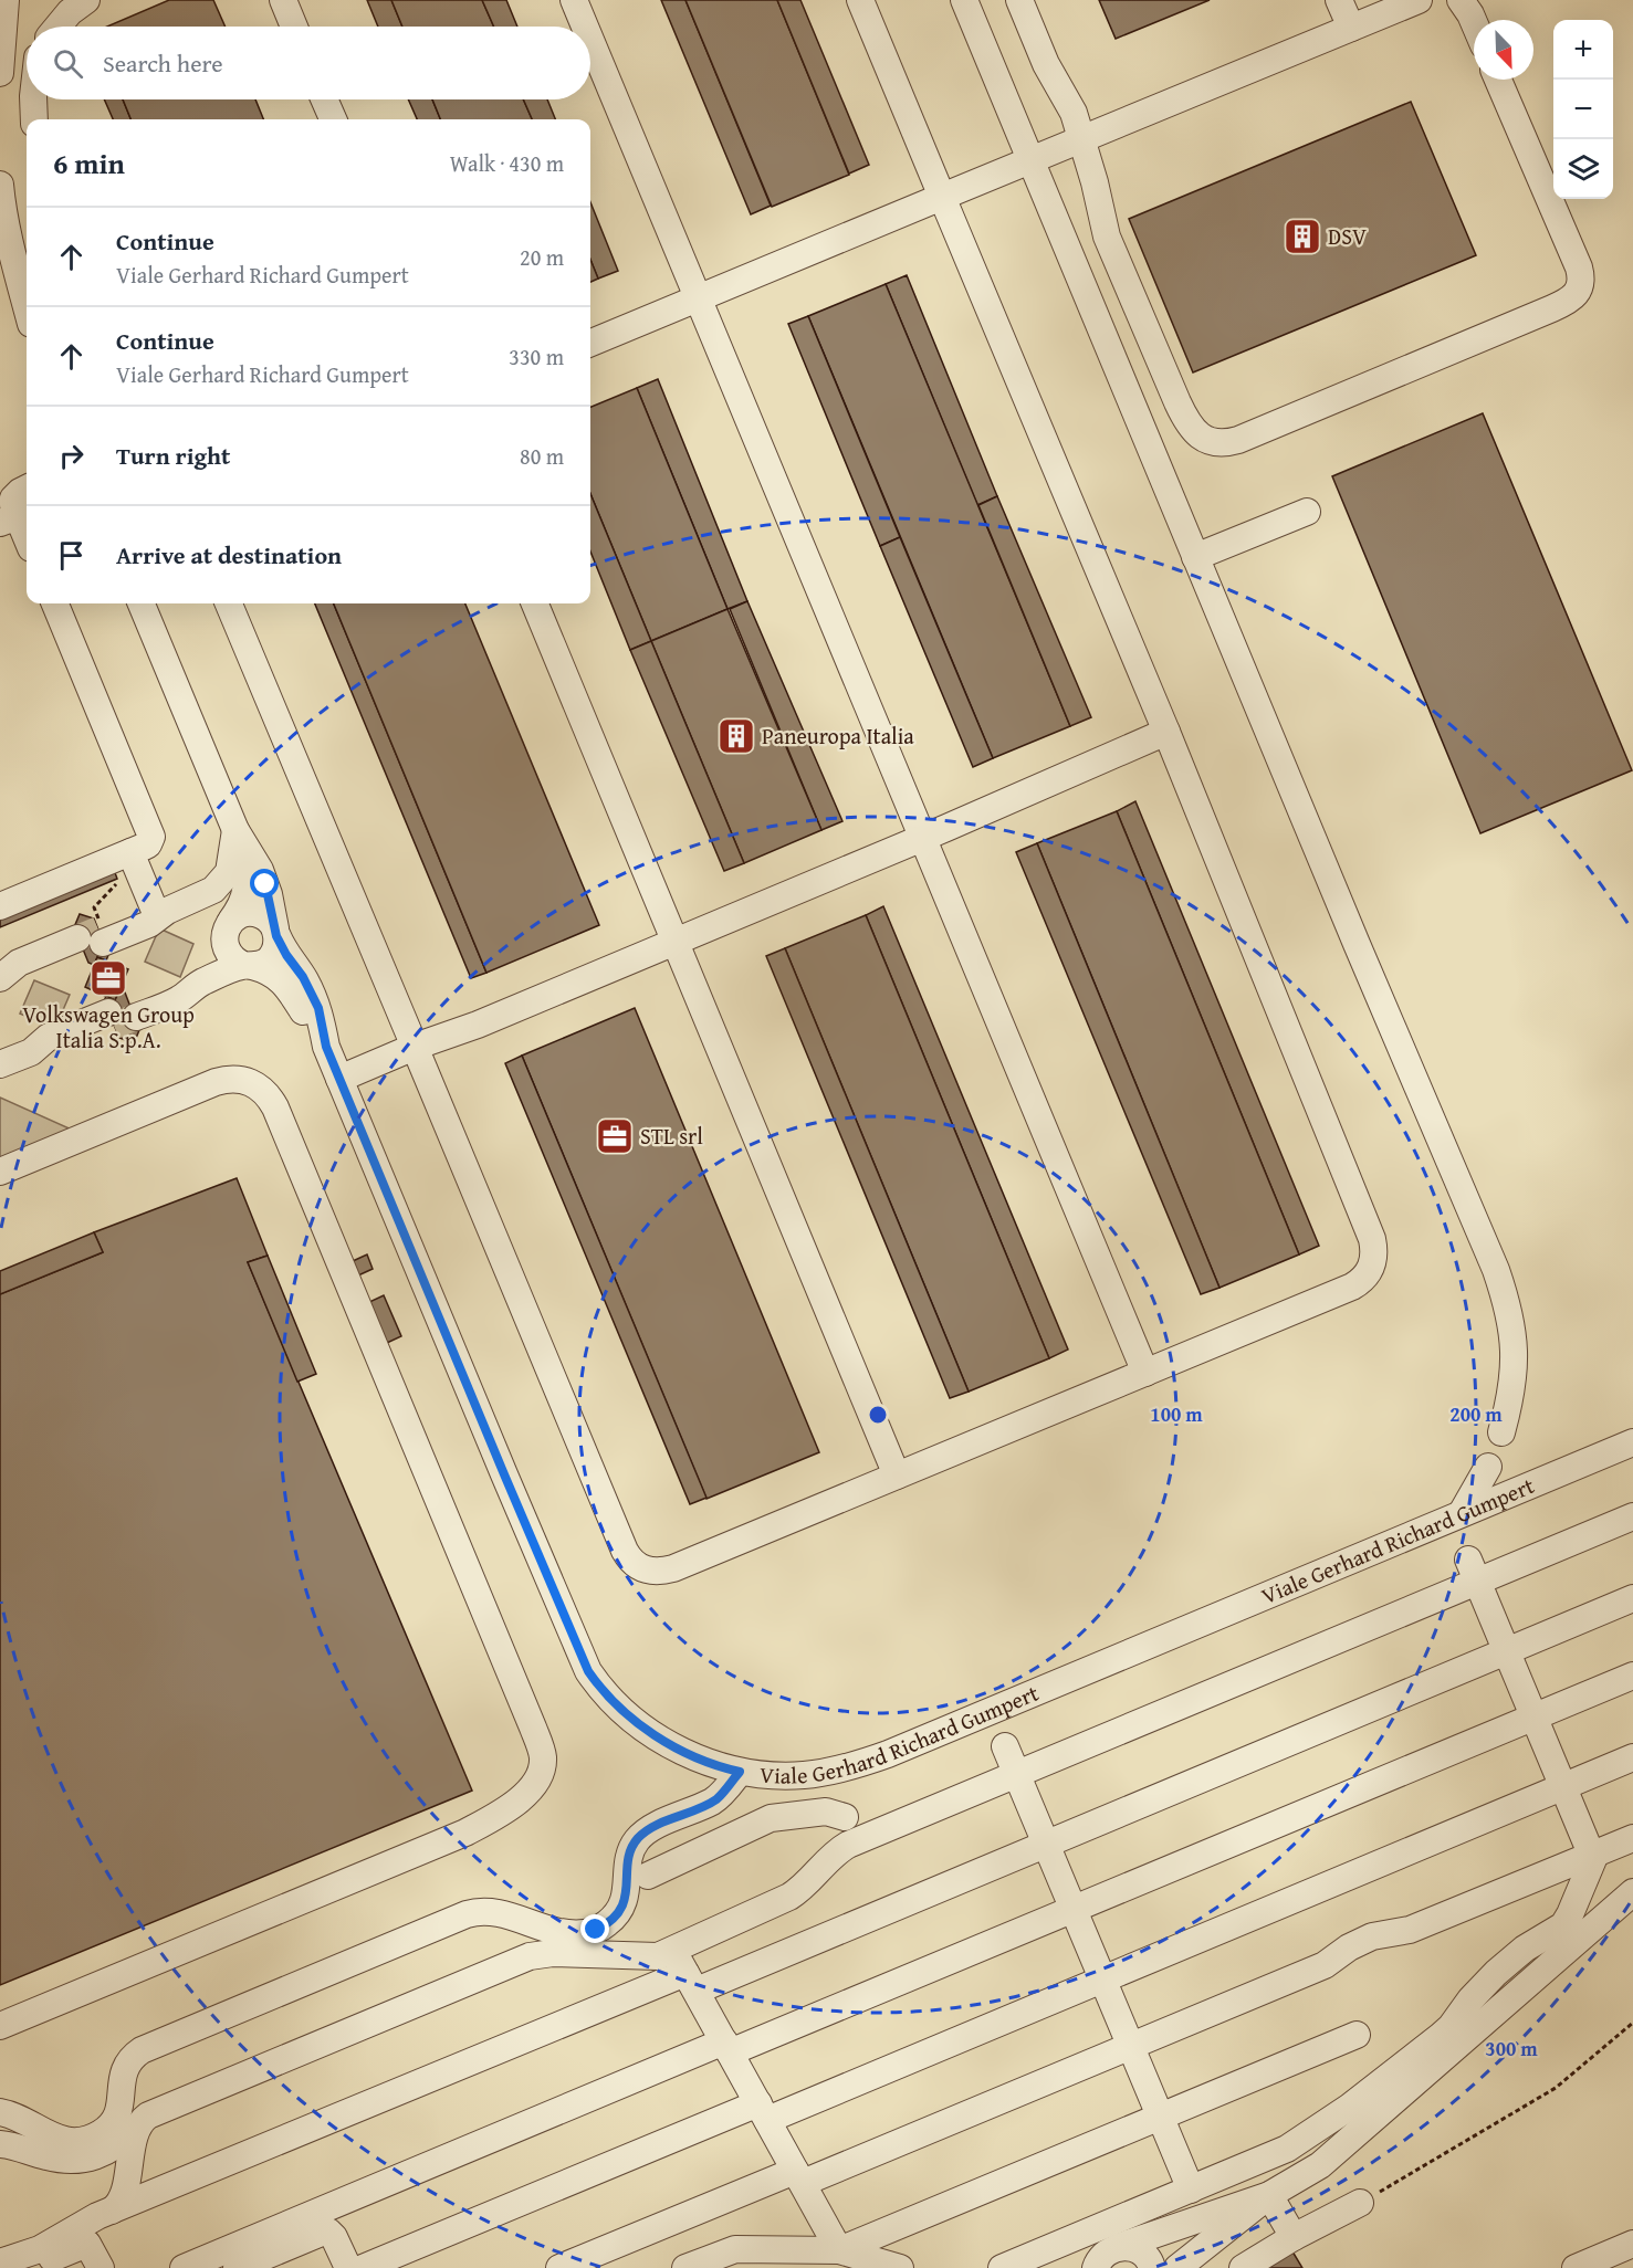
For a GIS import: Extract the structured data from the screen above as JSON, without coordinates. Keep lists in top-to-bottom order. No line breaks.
{"streets":{"street":["Viale Gerhard Richard Gumpert"]},"places":{"building":["DSV","Paneuropa Italia"],"office":["Volkswagen Group Italia S.p.A.","STL srl"]},"north":"bottom right","page":{"map_buttons":["+","−"],"search":"Search here","heading":["6 min","Walk · 430 m"],"list":[["Continue","Viale Gerhard Richard Gumpert","20 m"],["Continue","Viale Gerhard Richard Gumpert","330 m"],["Turn right","80 m"],"Arrive at destination"]},"rings":["100 m","200 m","300 m"]}
